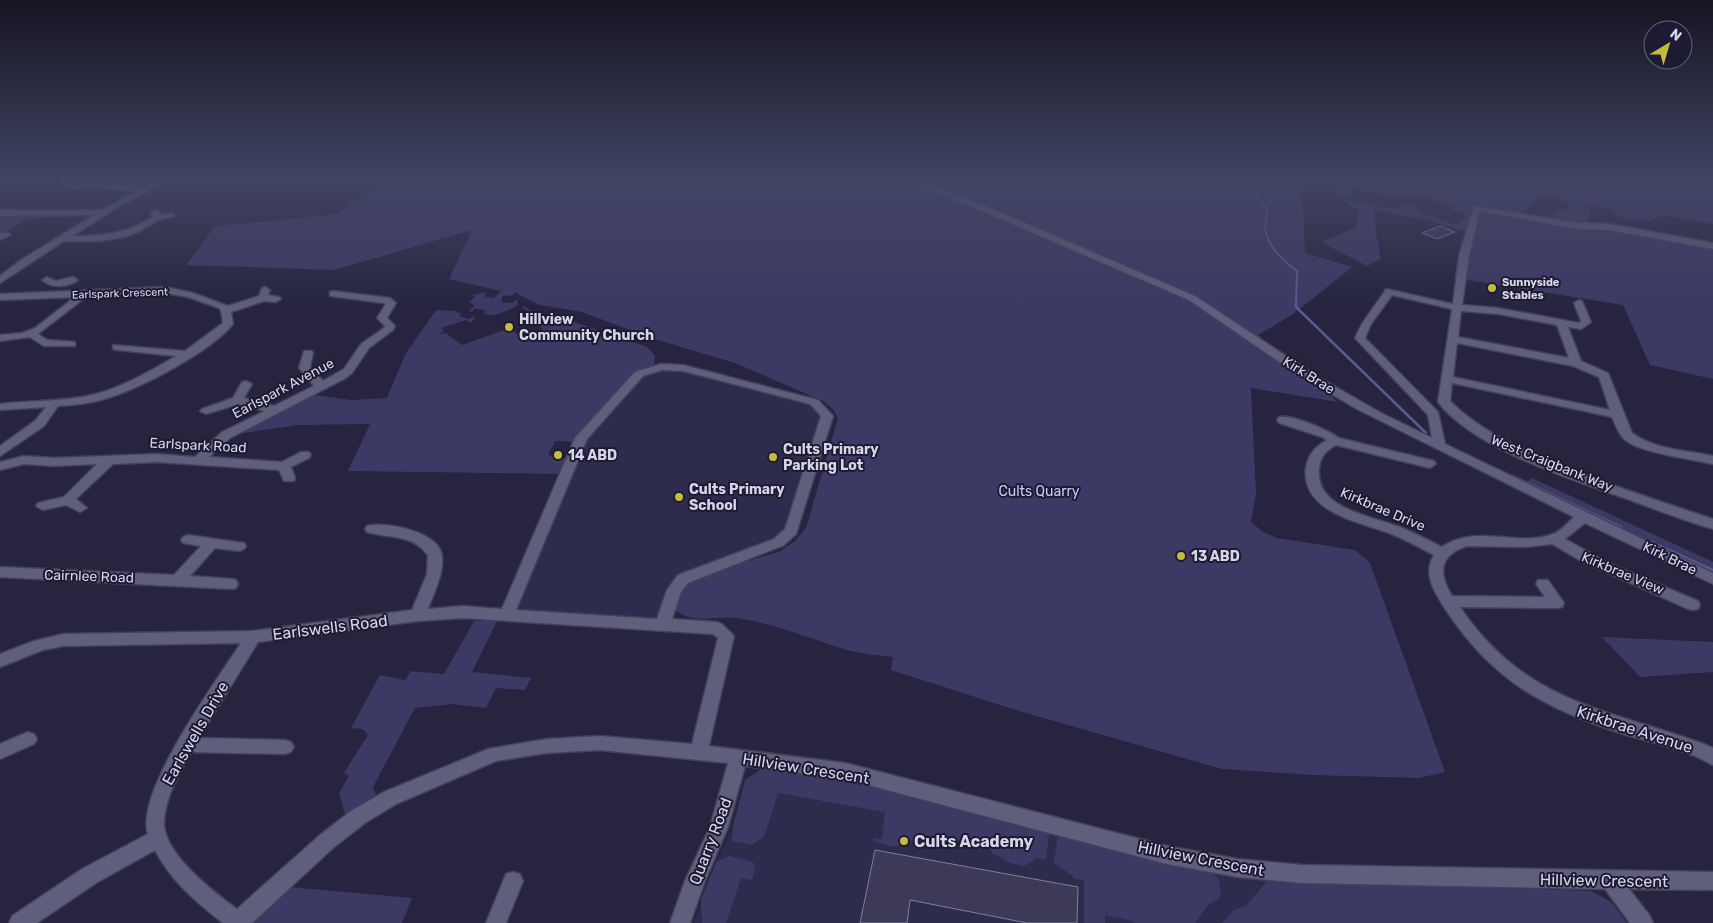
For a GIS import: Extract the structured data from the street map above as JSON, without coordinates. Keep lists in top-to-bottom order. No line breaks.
{"streets":{"street":["Earlspark Crescent","Kirk Brae","Earlspark Avenue","Earlspark Road","West Craigbank Way","Kirkbrae Drive","Kirkbrae View","Cairnlee Road","Earlswells Road","Kirkbrae Avenue","Earlswells Drive","Hillview Crescent","Quarry Road"]},"crossings":[["Earlspark Avenue","Earlspark Road"],["Kirkbrae Drive","Kirkbrae Avenue"],["Earlswells Road","Earlswells Drive"],["Earlswells Road","Hillview Crescent"],["Earlswells Drive","Hillview Crescent"],["Hillview Crescent","Quarry Road"]],"parks":["Cults Quarry"],"places":["Sunnyside Stables","Hillview Community Church","14 ABD","Cults Primary Parking Lot","Cults Primary School","13 ABD","Cults Academy"],"north":"top right"}
